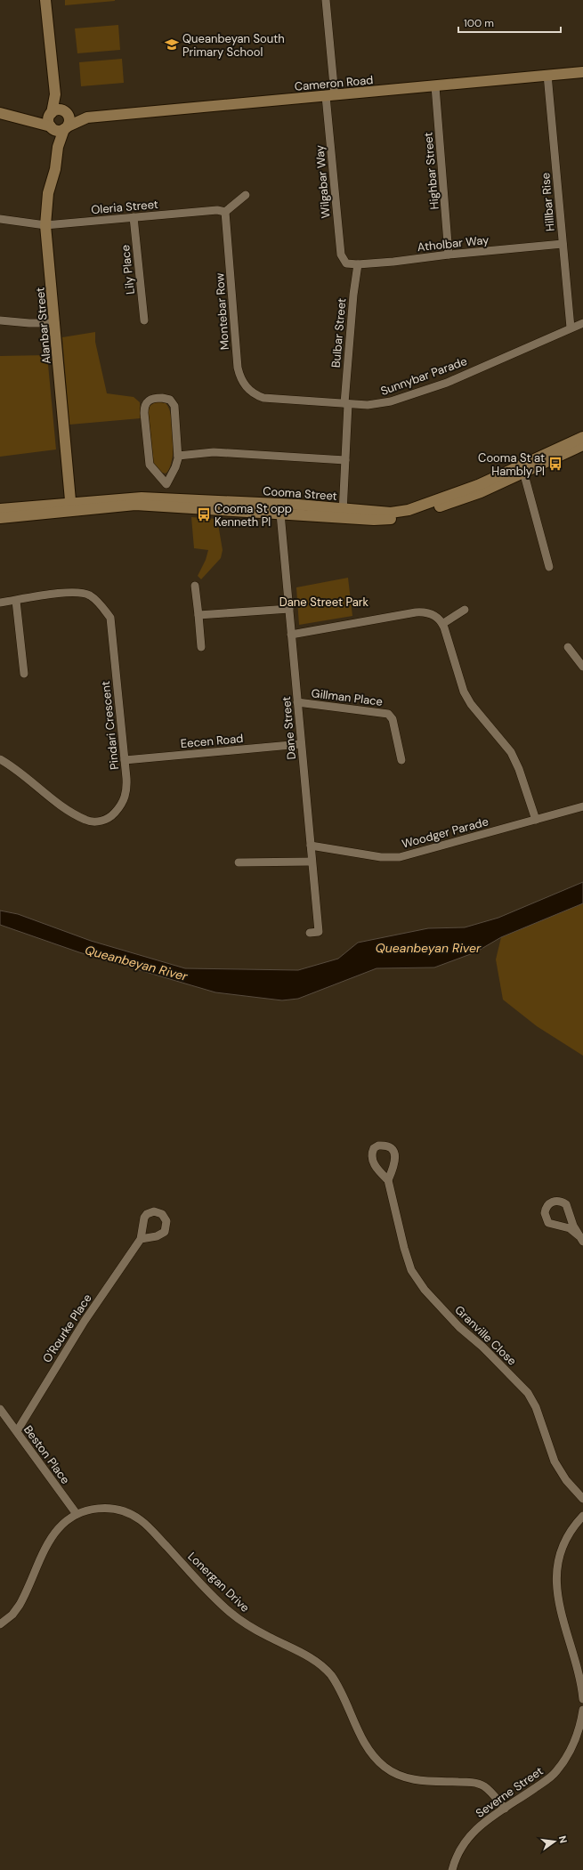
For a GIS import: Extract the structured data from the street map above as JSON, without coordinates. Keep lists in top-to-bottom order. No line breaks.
{"streets":{"street":["Cameron Road","Highbar Street","Wilgabar Way","Hillbar Rise","Oleria Street","Atholbar Way","Lily Place","Montebar Row","Alanbar Street","Bulbar Street","Sunnybar Parade","Cooma Street","Gillman Place","Pindari Crescent","Dane Street","Eecen Road","Woodger Parade","O'Rourke Place","Granville Close","Beston Place","Lonergan Drive","Severne Street"]},"crossings":[["Cameron Road","Highbar Street"],["Cameron Road","Wilgabar Way"],["Cameron Road","Hillbar Rise"],["Cameron Road","Alanbar Street"],["Highbar Street","Atholbar Way"],["Wilgabar Way","Atholbar Way"],["Hillbar Rise","Atholbar Way"],["Hillbar Rise","Sunnybar Parade"],["Oleria Street","Lily Place"],["Oleria Street","Montebar Row"],["Oleria Street","Alanbar Street"],["Atholbar Way","Bulbar Street"],["Montebar Row","Sunnybar Parade"],["Alanbar Street","Cooma Street"],["Bulbar Street","Sunnybar Parade"],["Bulbar Street","Cooma Street"],["Cooma Street","Dane Street"],["Gillman Place","Dane Street"],["Pindari Crescent","Eecen Road"],["Dane Street","Eecen Road"],["Dane Street","Woodger Parade"],["O'Rourke Place","Beston Place"],["Beston Place","Lonergan Drive"],["Lonergan Drive","Severne Street"]],"water":["Queanbeyan River"],"parks":["Dane Street Park"],"places":{"school or university":["Queanbeyan South Primary School"],"bus stop":["Cooma St at Hambly Pl","Cooma St opp Kenneth Pl"]},"scale_bar":"100 m","north":"right"}
